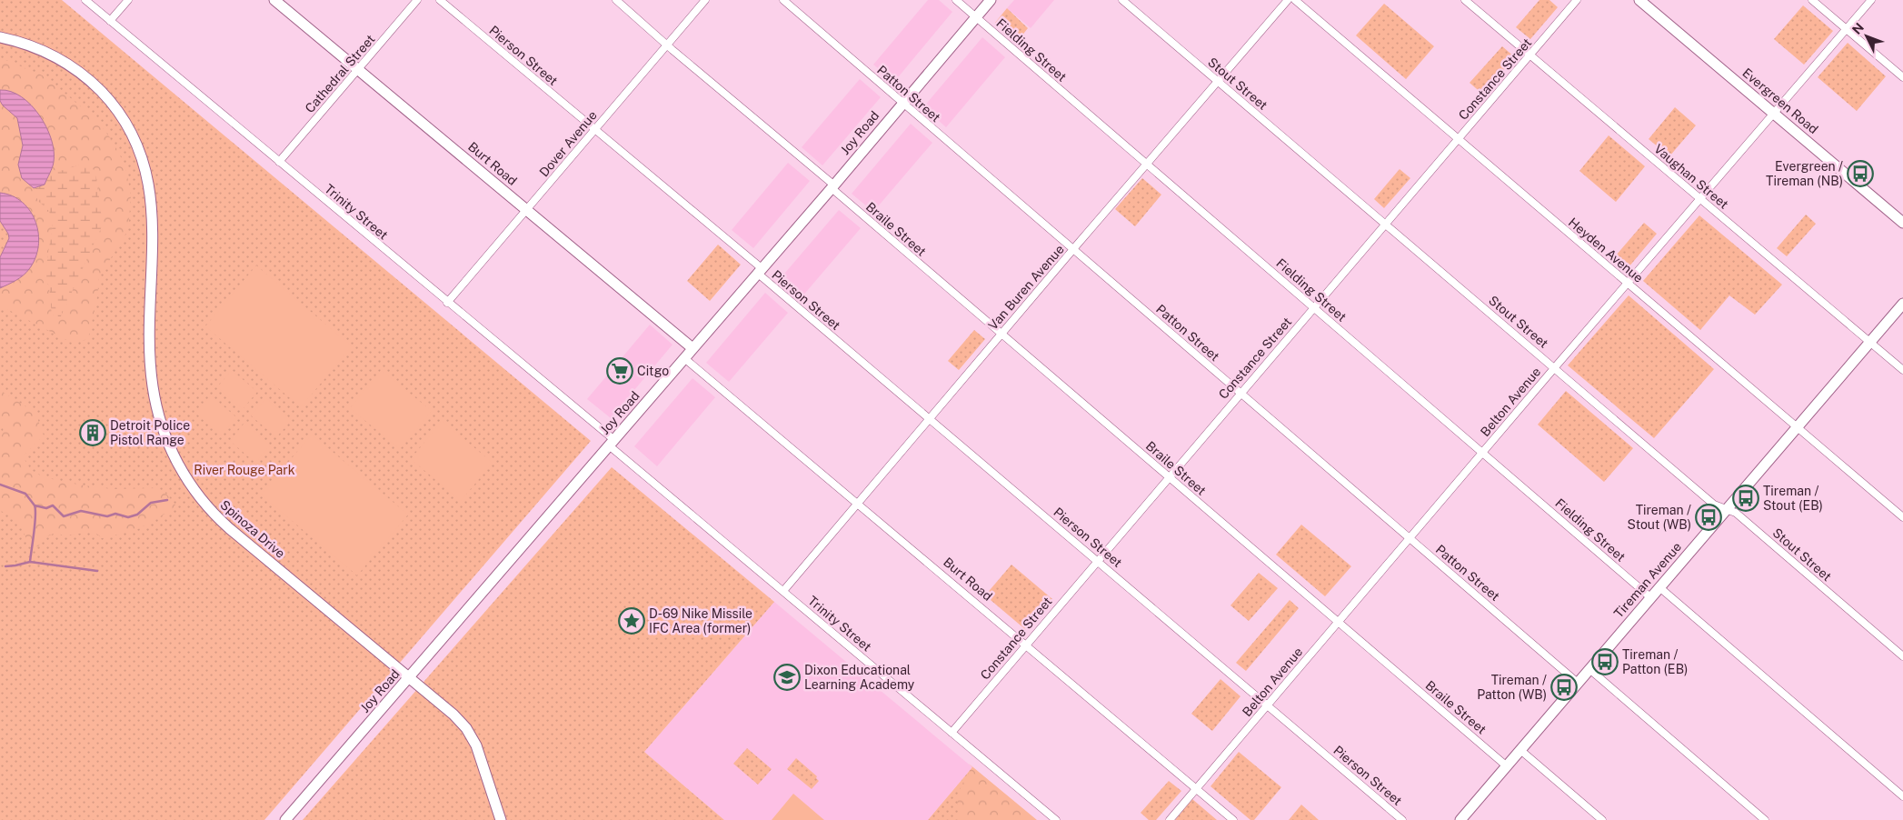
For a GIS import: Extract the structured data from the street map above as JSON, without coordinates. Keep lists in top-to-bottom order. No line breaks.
{"streets":{"street":["Fielding Street","Pierson Street","Cathedral Street","Constance Street","Stout Street","Patton Street","Evergreen Road","Joy Road","Dover Avenue","Burt Road","Vaughan Street","Trinity Street","Braile Street","Heyden Avenue","Van Buren Avenue","Belton Avenue","Spinoza Drive","Tireman Avenue"]},"crossings":[["Fielding Street","Constance Street"],["Fielding Street","Joy Road"],["Fielding Street","Van Buren Avenue"],["Fielding Street","Belton Avenue"],["Fielding Street","Tireman Avenue"],["Pierson Street","Constance Street"],["Pierson Street","Joy Road"],["Pierson Street","Dover Avenue"],["Pierson Street","Van Buren Avenue"],["Pierson Street","Belton Avenue"],["Cathedral Street","Burt Road"],["Cathedral Street","Trinity Street"],["Constance Street","Stout Street"],["Constance Street","Patton Street"],["Constance Street","Burt Road"],["Constance Street","Vaughan Street"],["Constance Street","Trinity Street"],["Constance Street","Braile Street"],["Constance Street","Heyden Avenue"],["Stout Street","Van Buren Avenue"],["Stout Street","Belton Avenue"],["Stout Street","Tireman Avenue"],["Patton Street","Joy Road"],["Patton Street","Van Buren Avenue"],["Patton Street","Belton Avenue"],["Patton Street","Tireman Avenue"],["Evergreen Road","Belton Avenue"],["Joy Road","Burt Road"],["Joy Road","Trinity Street"],["Joy Road","Braile Street"],["Joy Road","Spinoza Drive"],["Dover Avenue","Burt Road"],["Dover Avenue","Trinity Street"],["Dover Avenue","Braile Street"],["Burt Road","Van Buren Avenue"],["Burt Road","Belton Avenue"],["Vaughan Street","Belton Avenue"],["Vaughan Street","Tireman Avenue"],["Trinity Street","Van Buren Avenue"],["Braile Street","Van Buren Avenue"],["Braile Street","Belton Avenue"],["Braile Street","Tireman Avenue"],["Heyden Avenue","Belton Avenue"],["Heyden Avenue","Tireman Avenue"]],"parks":["River Rouge Park"],"places":{"bus stop":["Evergreen / Tireman (NB)","Tireman / Stout (EB)","Tireman / Stout (WB)","Tireman / Patton (EB)","Tireman / Patton (WB)"],"supermarket":["Citgo"],"building":["Detroit Police Pistol Range"],"place":["D-69 Nike Missile IFC Area (former)"],"school or university":["Dixon Educational Learning Academy"]},"north":"top left"}
